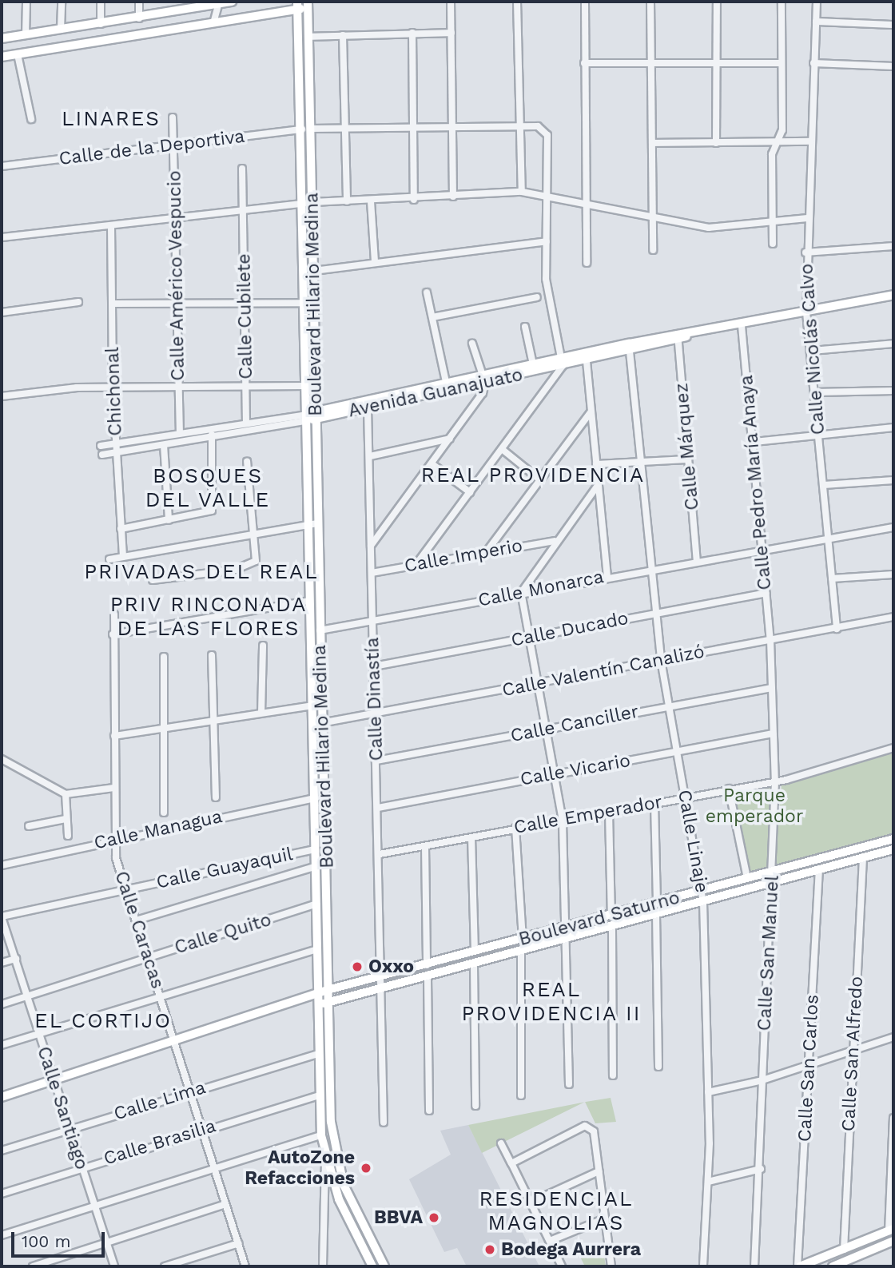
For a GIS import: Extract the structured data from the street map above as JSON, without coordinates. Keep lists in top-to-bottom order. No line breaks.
{"streets":{"street":["Calle de la Deportiva","Calle Américo Vespucio","Boulevard Hilario Medina","Calle Cubilete","Calle Nicolás Calvo","Chichonal","Avenida Guanajuato","Calle Márquez","Calle Pedro María Anaya","Calle Imperio","Calle Monarca","Calle Ducado","Calle Valentín Canalizó","Calle Dinastía","Calle Canciller","Calle Vicario","Calle Emperador","Calle Managua","Calle Linaje","Calle Guayaquil","Boulevard Saturno","Calle Caracas","Calle Quito","Calle San Manuel","Calle San Alfredo","Calle San Carlos","Calle Lima","Calle Santiago","Calle Brasilia"]},"crossings":[["Calle de la Deportiva","Calle Américo Vespucio"],["Calle de la Deportiva","Boulevard Hilario Medina"],["Calle Américo Vespucio","Avenida Guanajuato"],["Boulevard Hilario Medina","Avenida Guanajuato"],["Boulevard Hilario Medina","Calle Monarca"],["Boulevard Hilario Medina","Calle Valentín Canalizó"],["Boulevard Hilario Medina","Calle Managua"],["Boulevard Hilario Medina","Calle Guayaquil"],["Boulevard Hilario Medina","Boulevard Saturno"],["Boulevard Hilario Medina","Calle Quito"],["Boulevard Hilario Medina","Calle Lima"],["Boulevard Hilario Medina","Calle Brasilia"],["Calle Cubilete","Avenida Guanajuato"],["Calle Nicolás Calvo","Avenida Guanajuato"],["Calle Nicolás Calvo","Calle Monarca"],["Calle Nicolás Calvo","Calle Valentín Canalizó"],["Chichonal","Avenida Guanajuato"],["Avenida Guanajuato","Calle Márquez"],["Avenida Guanajuato","Calle Pedro María Anaya"],["Avenida Guanajuato","Calle Dinastía"],["Avenida Guanajuato","Calle Linaje"],["Calle Márquez","Calle Monarca"],["Calle Pedro María Anaya","Calle Monarca"],["Calle Pedro María Anaya","Calle Ducado"],["Calle Pedro María Anaya","Calle Valentín Canalizó"],["Calle Pedro María Anaya","Calle San Manuel"],["Calle Imperio","Calle Dinastía"],["Calle Monarca","Calle Dinastía"],["Calle Monarca","Calle Linaje"],["Calle Ducado","Calle Dinastía"],["Calle Ducado","Calle Linaje"],["Calle Valentín Canalizó","Calle Dinastía"],["Calle Valentín Canalizó","Calle Linaje"],["Calle Valentín Canalizó","Calle San Manuel"],["Calle Dinastía","Calle Canciller"],["Calle Dinastía","Calle Vicario"],["Calle Dinastía","Calle Emperador"],["Calle Dinastía","Boulevard Saturno"],["Calle Canciller","Calle Linaje"],["Calle Canciller","Calle San Manuel"],["Calle Vicario","Calle Linaje"],["Calle Vicario","Calle San Manuel"],["Calle Emperador","Calle Linaje"],["Calle Emperador","Calle San Manuel"],["Calle Managua","Calle Caracas"],["Calle Linaje","Boulevard Saturno"],["Calle Guayaquil","Calle Caracas"],["Calle Guayaquil","Calle Santiago"],["Boulevard Saturno","Calle Caracas"],["Boulevard Saturno","Calle San Manuel"],["Boulevard Saturno","Calle San Alfredo"],["Boulevard Saturno","Calle San Carlos"],["Boulevard Saturno","Calle Santiago"],["Calle Caracas","Calle Quito"],["Calle Caracas","Calle Lima"],["Calle Caracas","Calle Brasilia"],["Calle Quito","Calle Santiago"],["Calle Lima","Calle Santiago"],["Calle Santiago","Calle Brasilia"]],"districts":["LINARES","REAL PROVIDENCIA","BOSQUES DEL VALLE","PRIVADAS DEL REAL","PRIV RINCONADA DE LAS FLORES","REAL PROVIDENCIA II","EL CORTIJO","RESIDENCIAL MAGNOLIAS"],"parks":["Parque emperador"],"places":["Oxxo","AutoZone Refacciones","BBVA","Bodega Aurrera"],"scale_bar":"100 m"}
